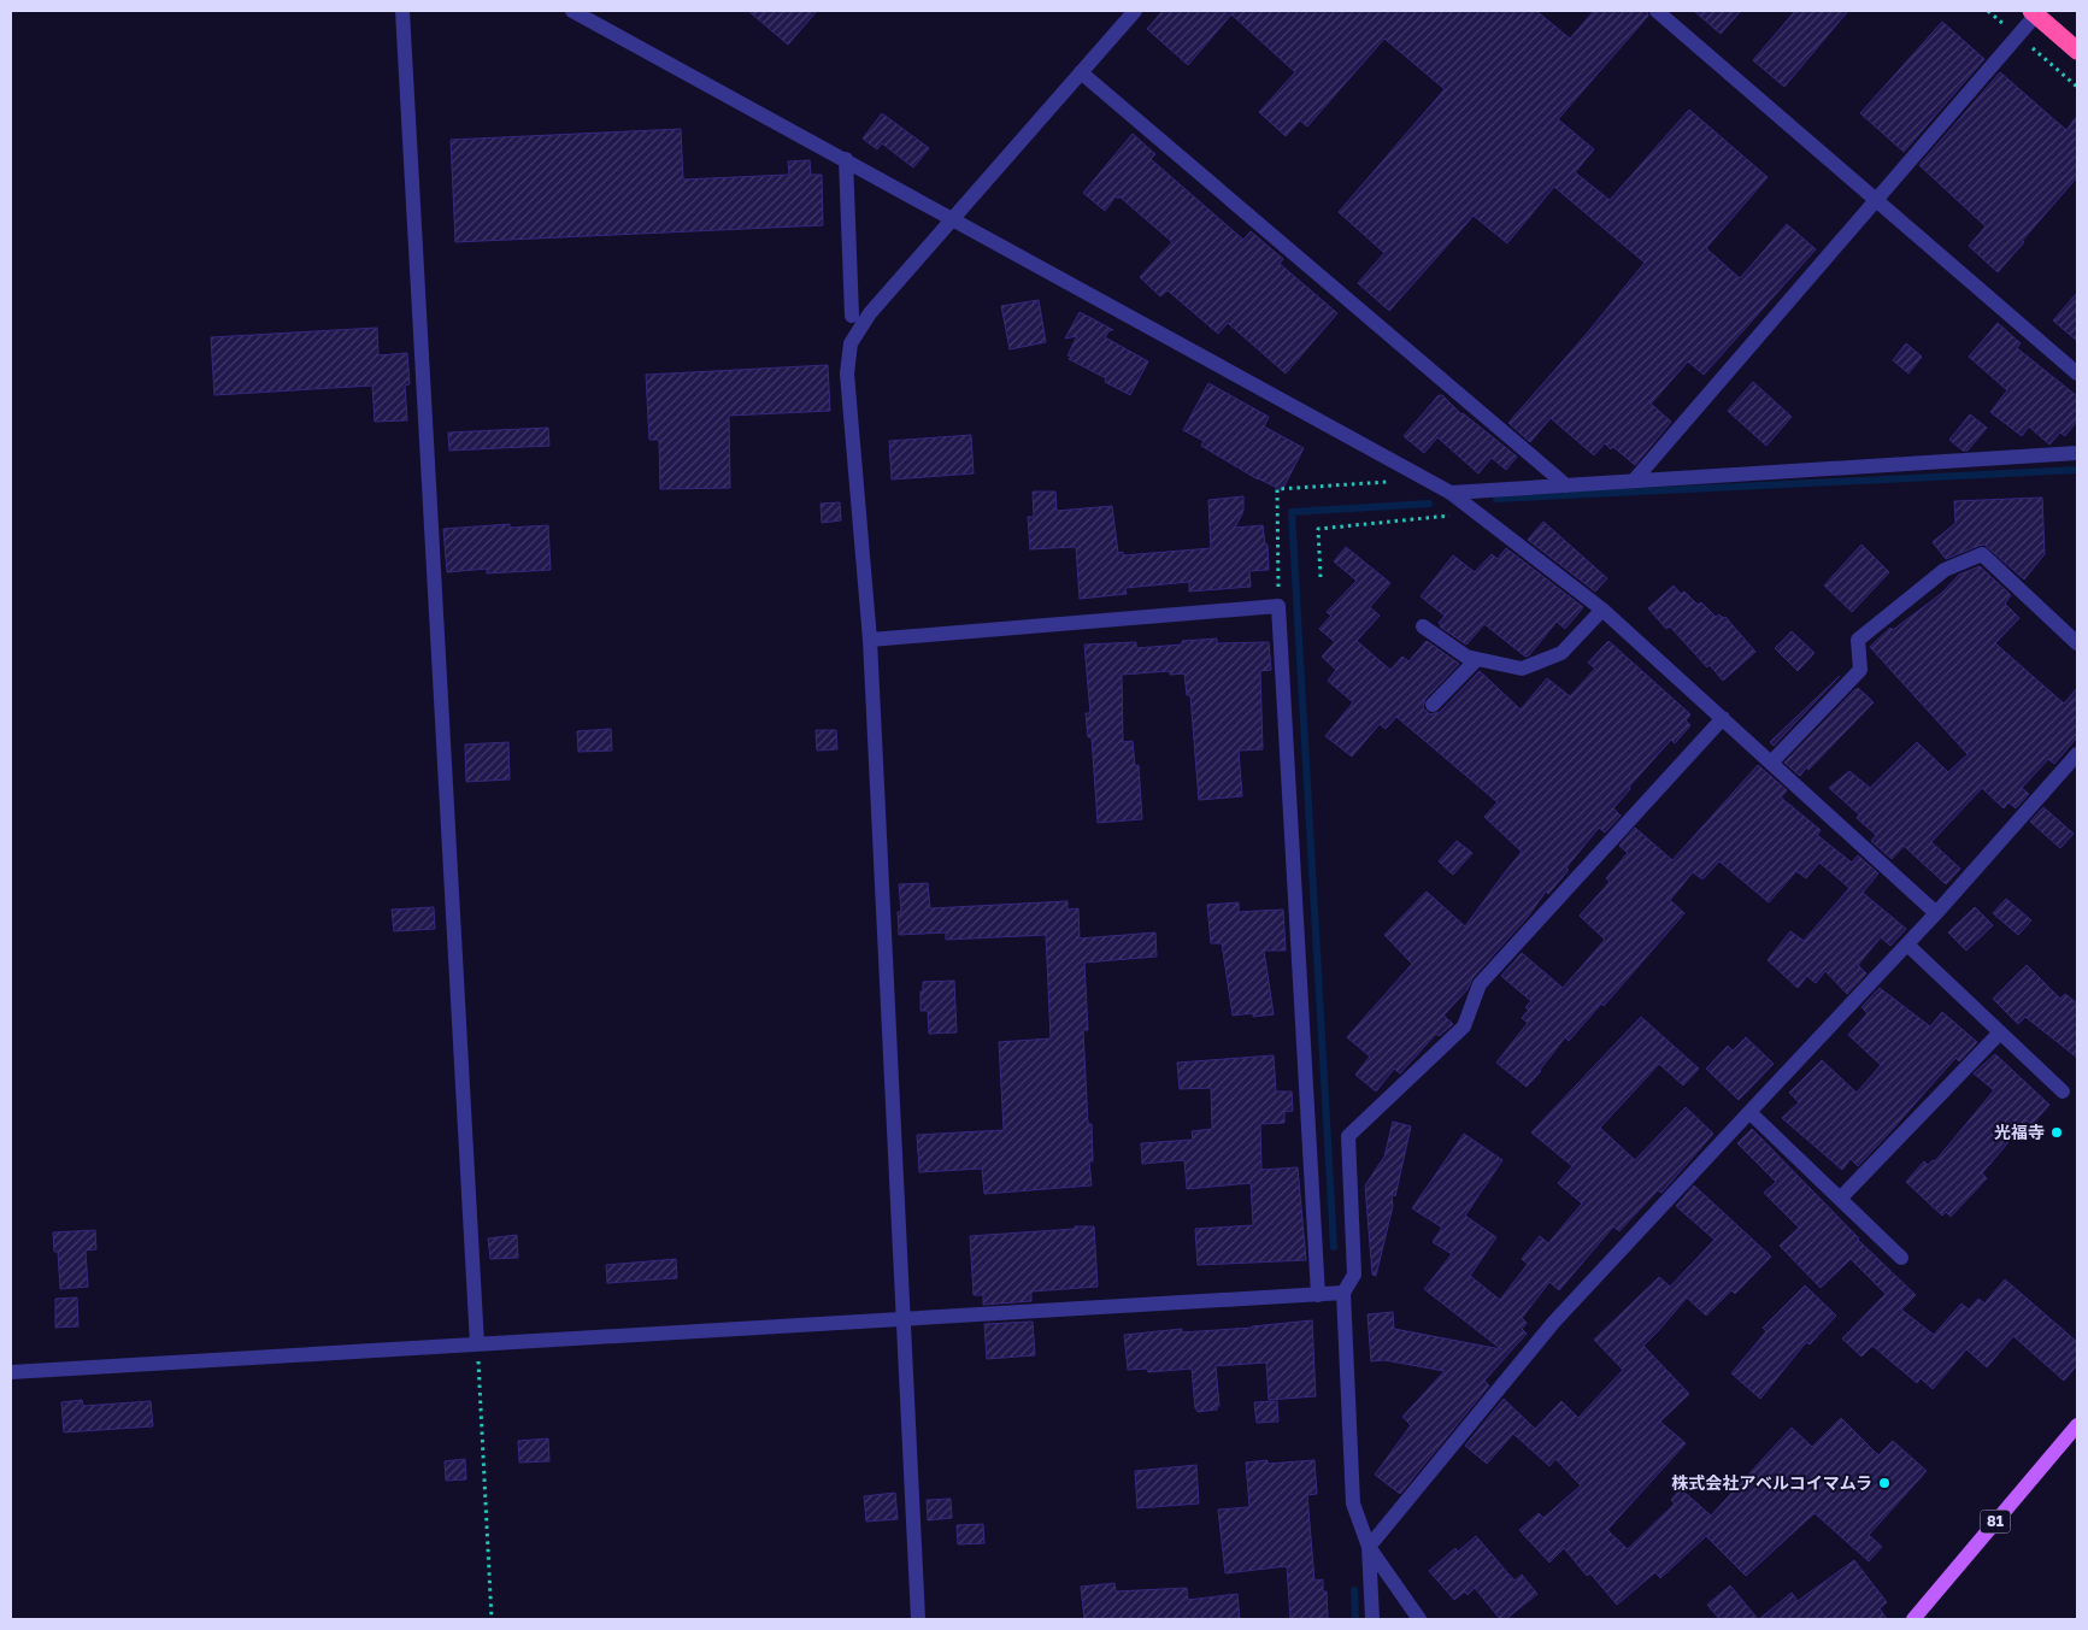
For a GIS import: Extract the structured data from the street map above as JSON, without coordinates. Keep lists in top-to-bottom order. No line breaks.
{"streets":{"main road":["81"]},"places":["光福寺","株式会社アベルコイマムラ"]}
